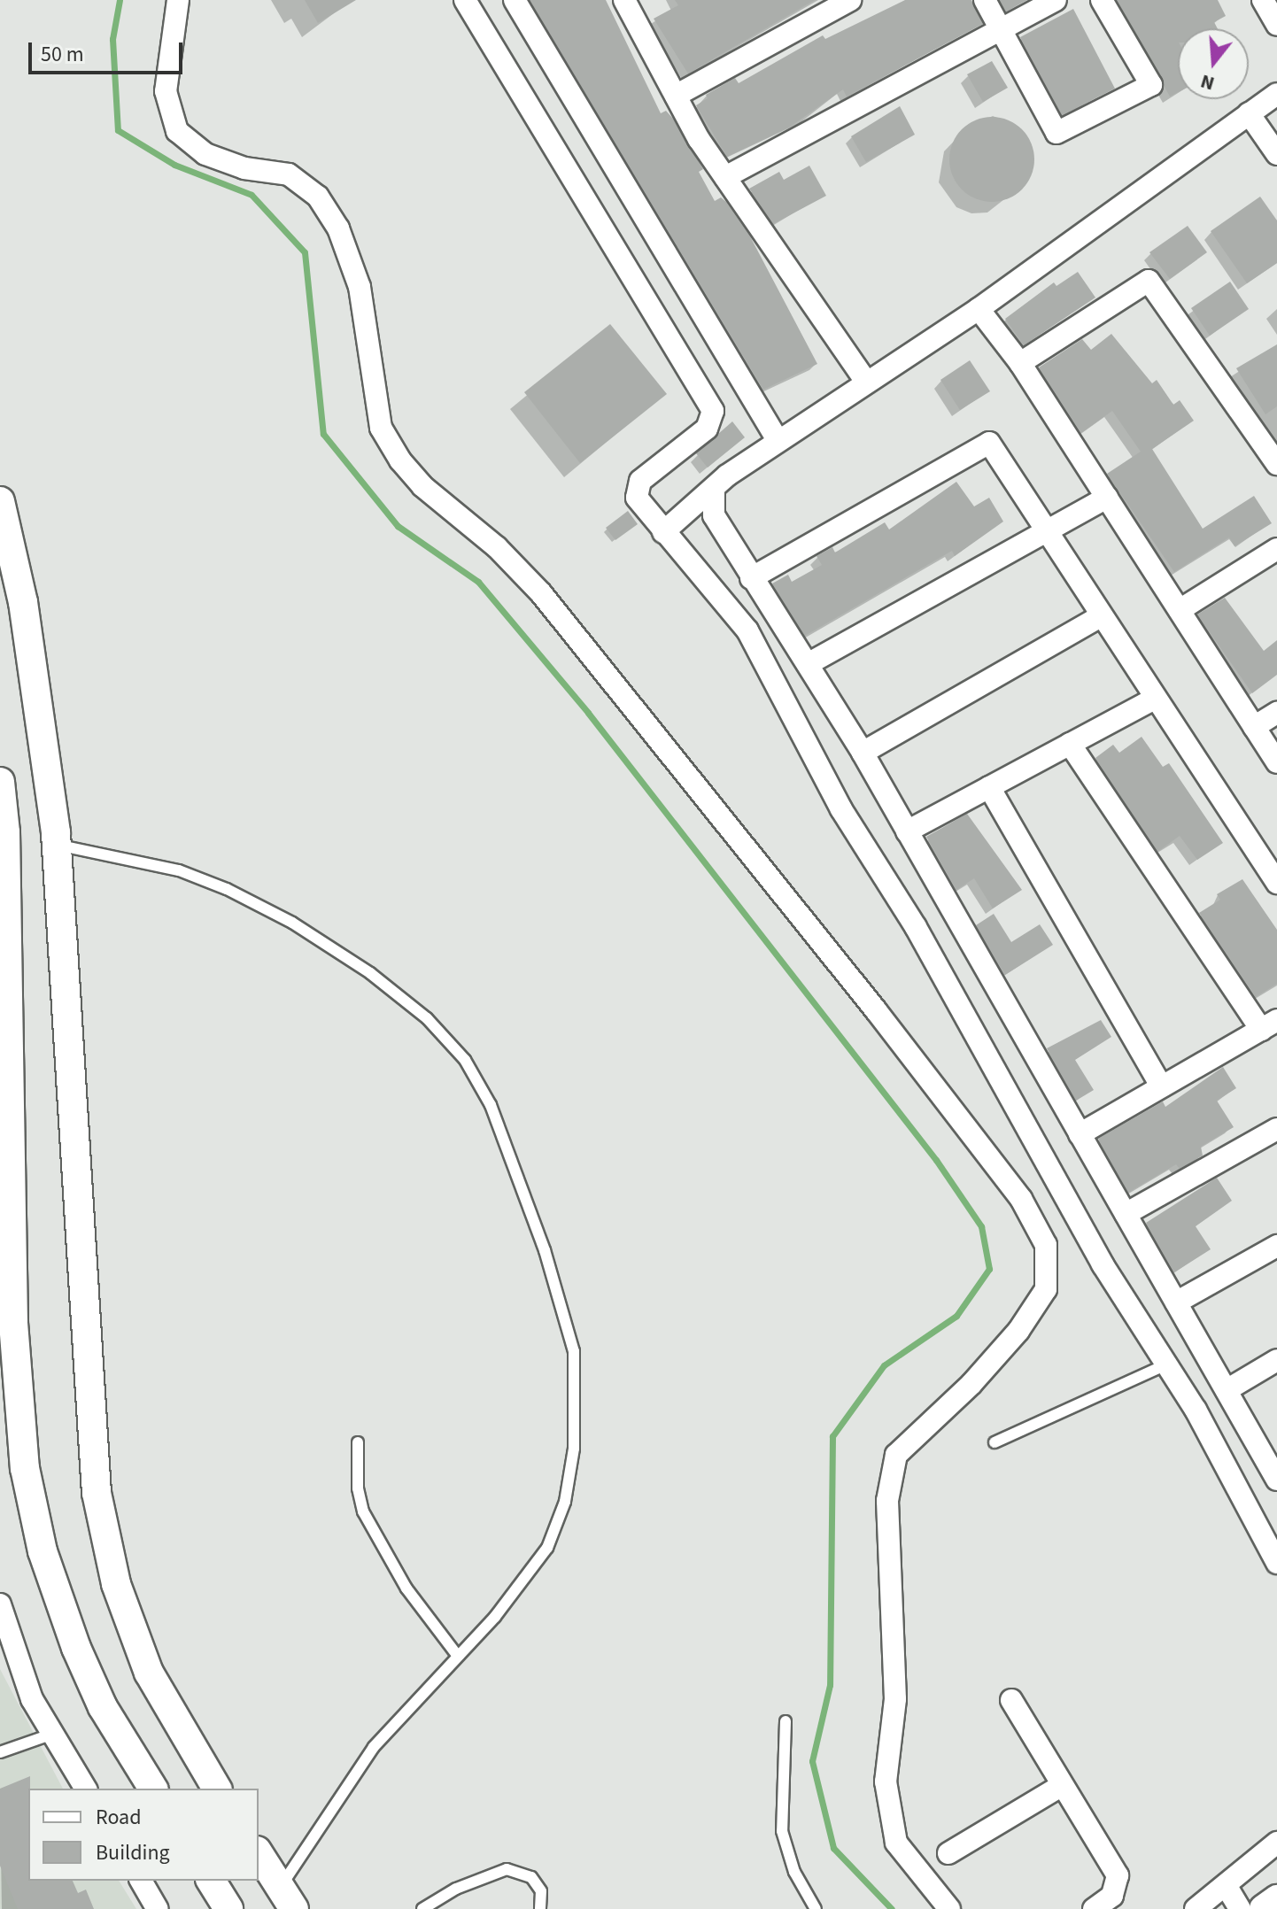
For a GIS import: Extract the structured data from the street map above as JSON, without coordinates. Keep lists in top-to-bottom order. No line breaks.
{"legend":["Road","Building"],"scale_bar":"50 m","north":"bottom"}
